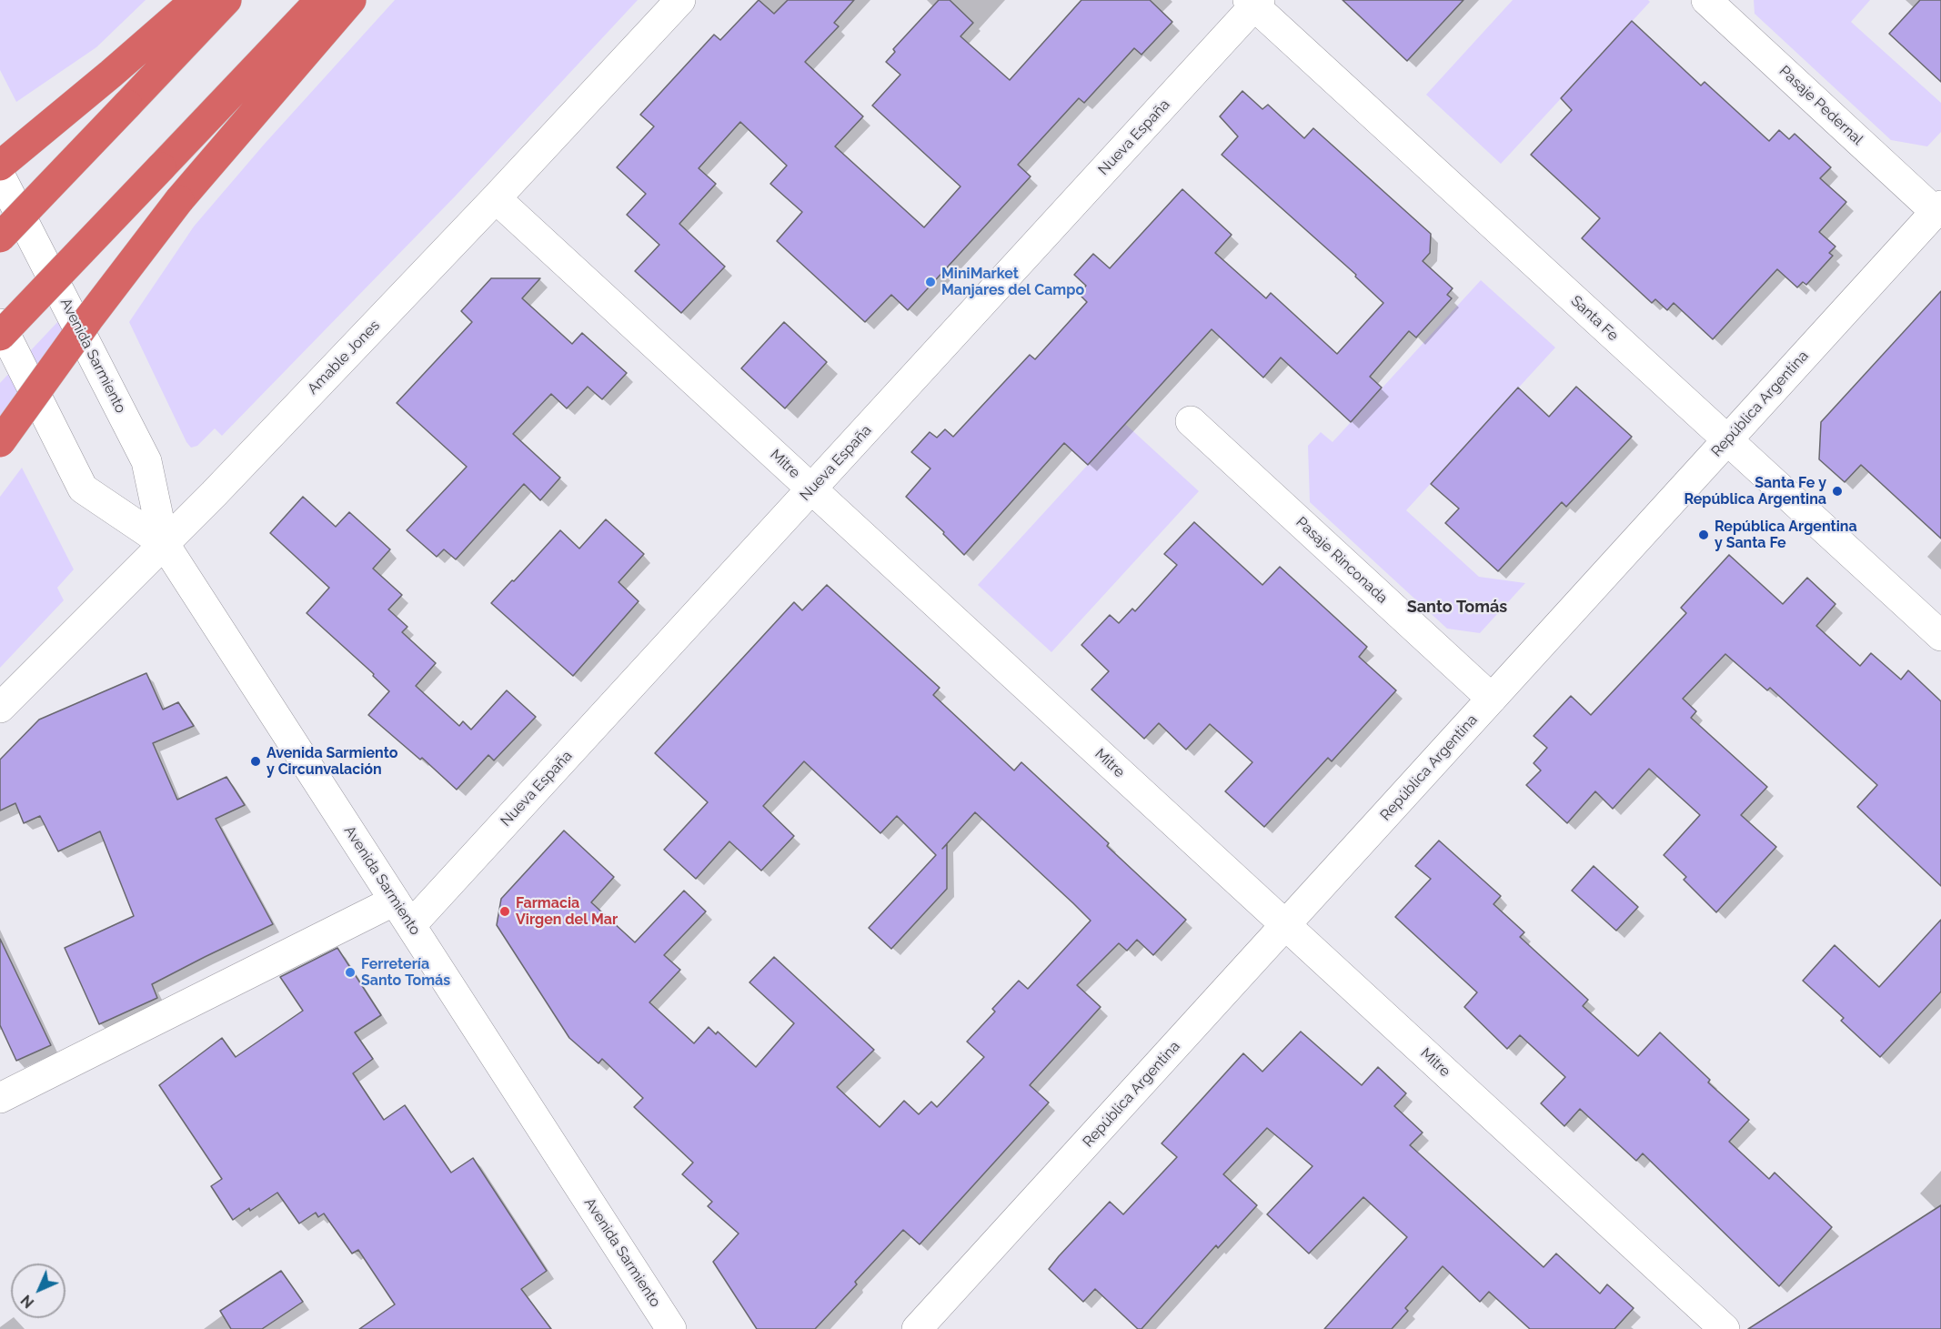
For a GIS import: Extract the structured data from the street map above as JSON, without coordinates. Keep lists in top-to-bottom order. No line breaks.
{"streets":{"street":["Pasaje Pedernal","Nueva España","Santa Fe","Avenida Sarmiento","Amable Jones","República Argentina","Mitre","Pasaje Rinconada"]},"crossings":[["Pasaje Pedernal","República Argentina"],["Nueva España","Santa Fe"],["Nueva España","Avenida Sarmiento"],["Nueva España","Mitre"],["Santa Fe","República Argentina"],["Avenida Sarmiento","Amable Jones"],["Amable Jones","Mitre"],["República Argentina","Mitre"],["República Argentina","Pasaje Rinconada"]],"districts":["Santo Tomás"],"places":["MiniMarket Manjares del Campo","Santa Fe y República Argentina","República Argentina y Santa Fe","Avenida Sarmiento y Circunvalación","Farmacia Virgen del Mar","Ferretería Santo Tomás"],"north":"bottom left"}
